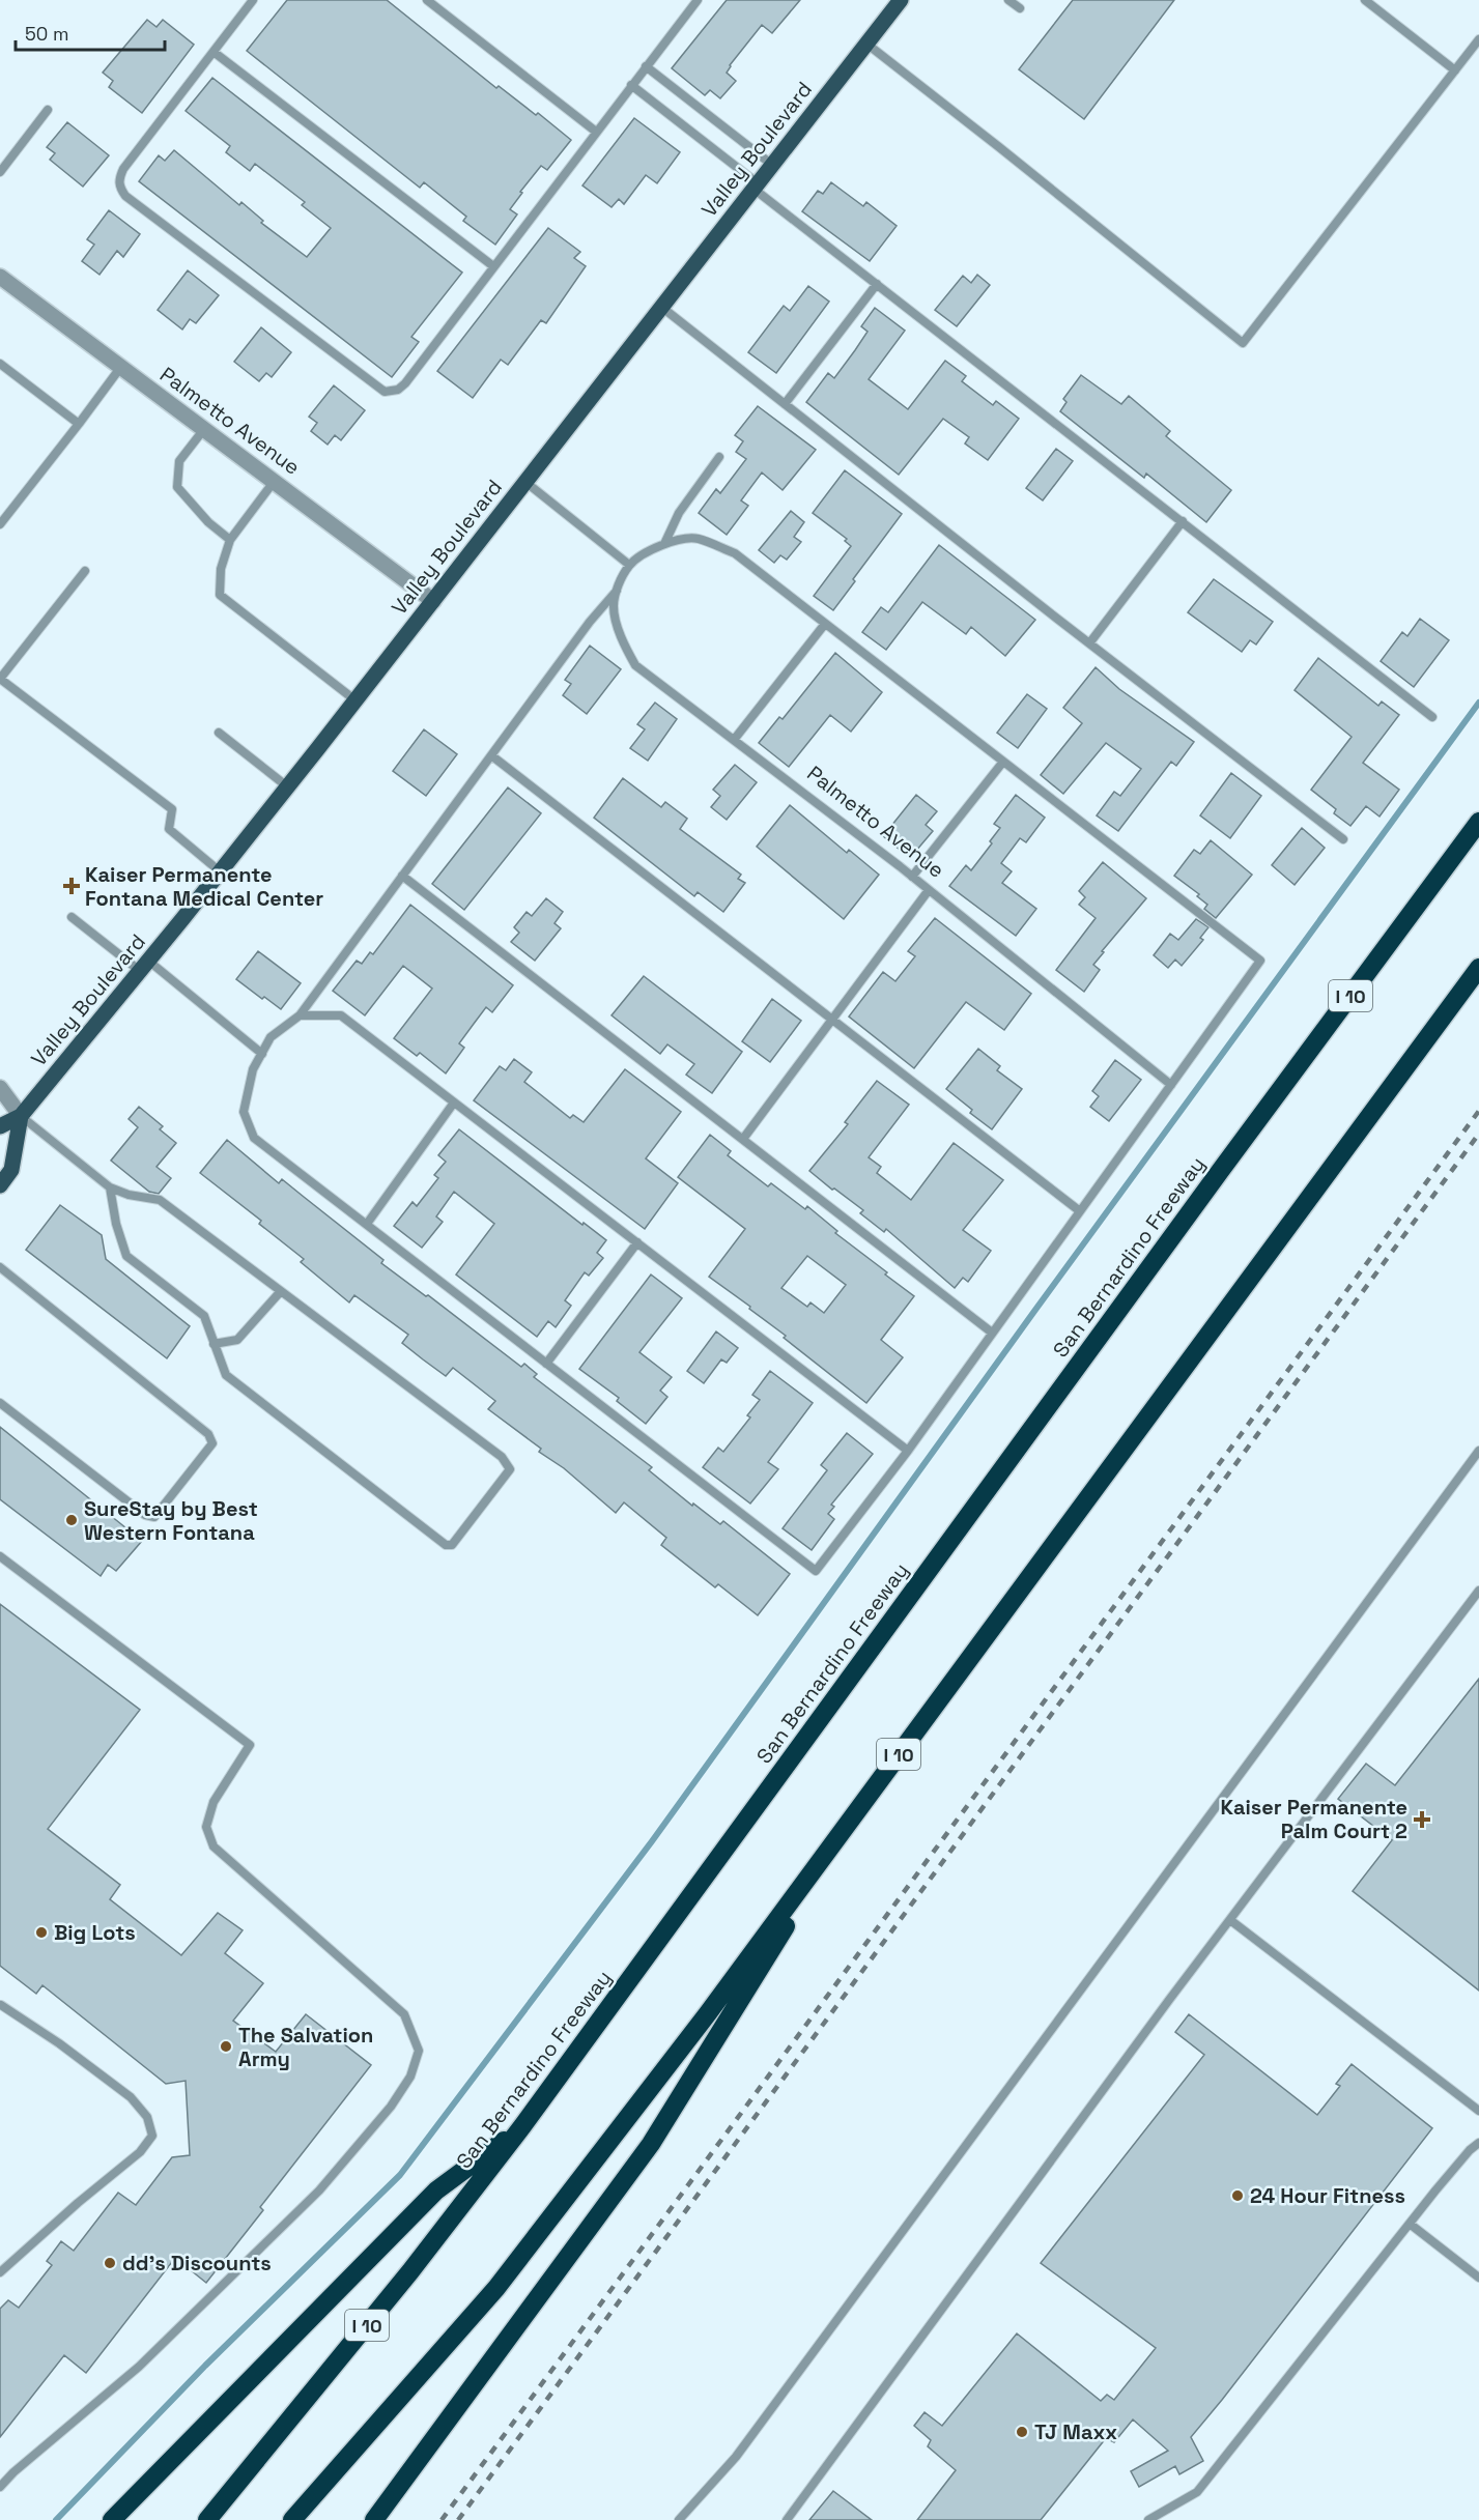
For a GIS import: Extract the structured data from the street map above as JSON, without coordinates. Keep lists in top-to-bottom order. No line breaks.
{"streets":{"highway":["I 10","San Bernardino Freeway"],"main road":["Valley Boulevard"],"street":["Palmetto Avenue"]},"crossings":[["Valley Boulevard","Palmetto Avenue"]],"places":{"health":["Kaiser Permanente Fontana Medical Center","Kaiser Permanente Palm Court 2"],"other":["SureStay by Best Western Fontana","Big Lots","The Salvation Army","24 Hour Fitness","dd's Discounts","TJ Maxx"]},"scale_bar":"50 m"}
